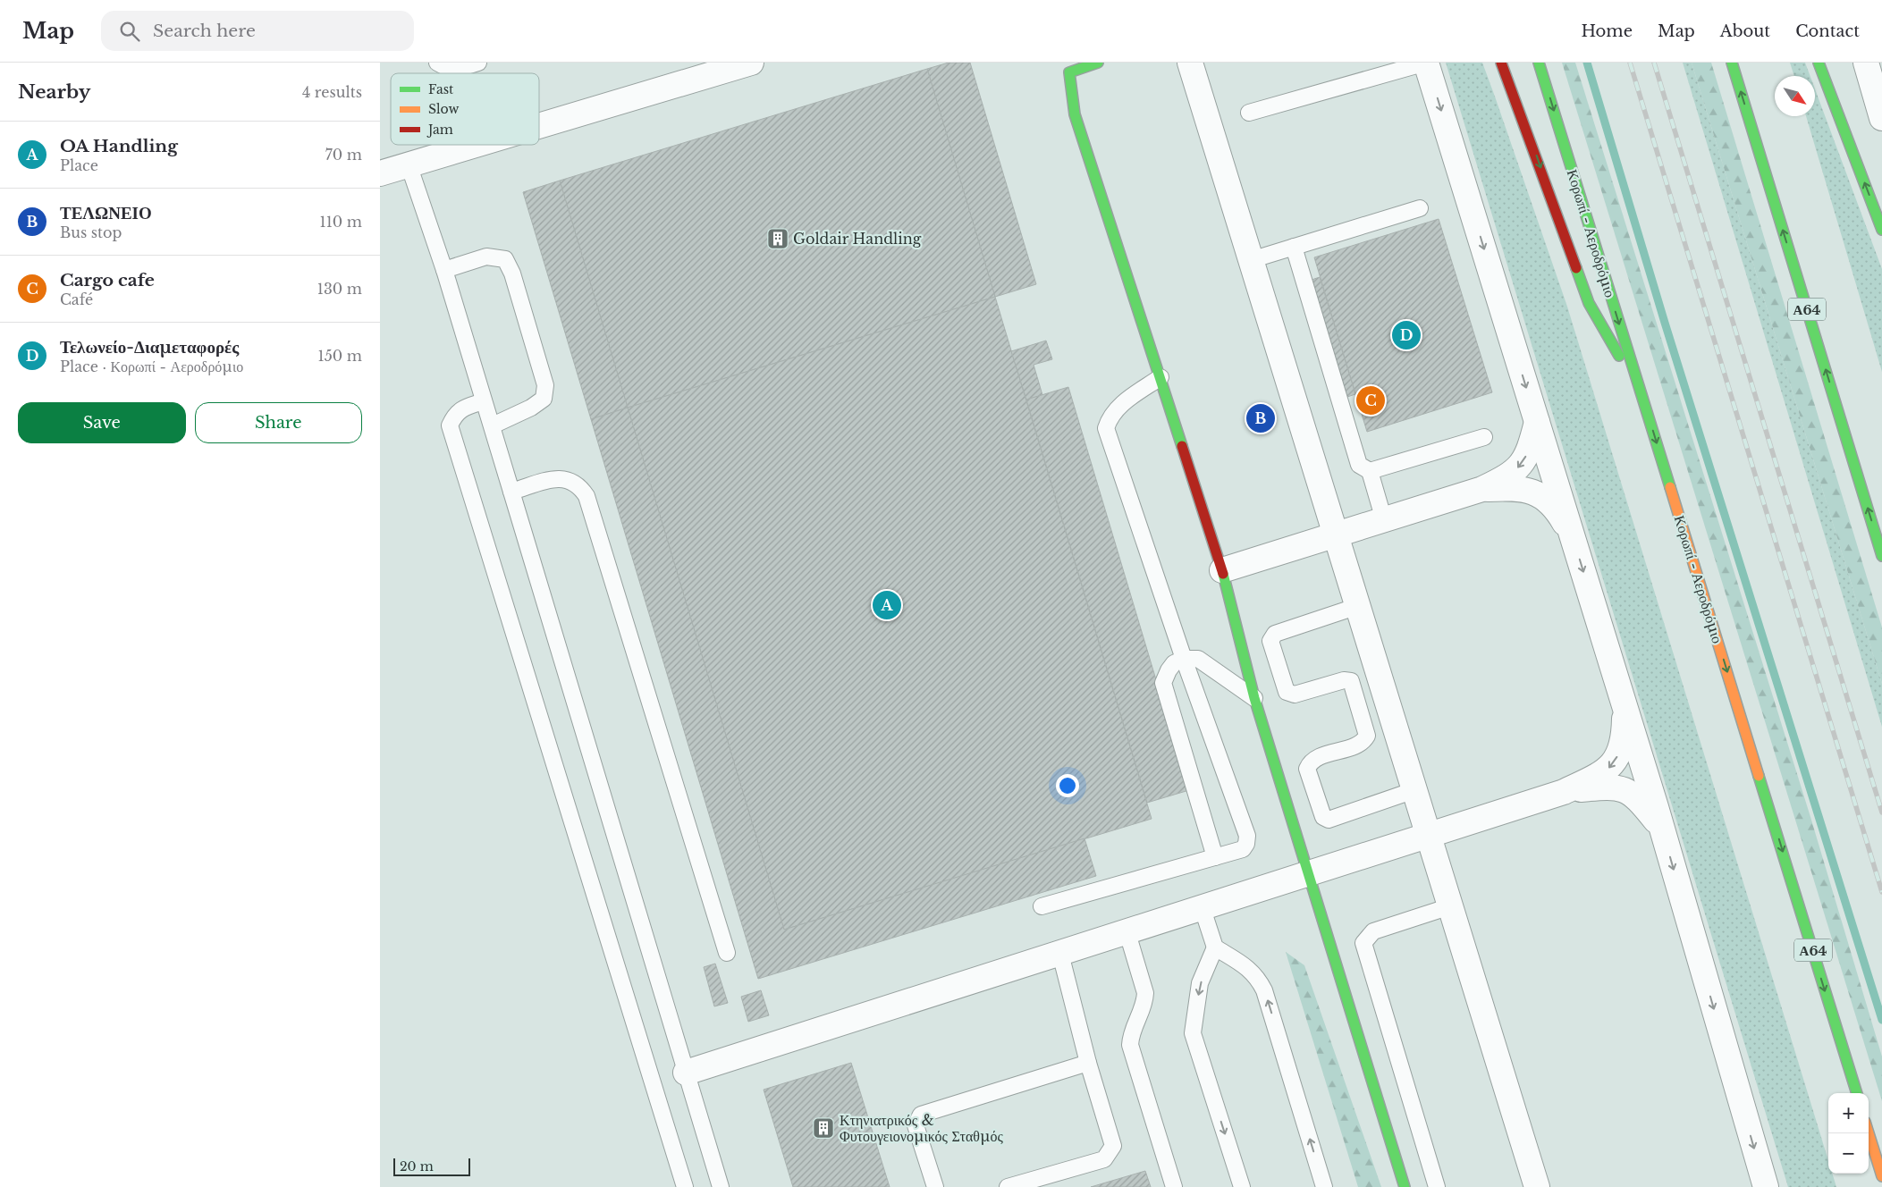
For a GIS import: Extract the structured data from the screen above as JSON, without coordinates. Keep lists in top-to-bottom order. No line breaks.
{"streets":{"main road":["Κορωπί - Αεροδρόμιο","Α64"]},"places":{"building":["Goldair Handling","Κτηνιατρικός & Φυτουγειονομικός Σταθμός"]},"legend":["Fast","Slow","Jam"],"scale_bar":"20 m","north":"bottom right","page":{"header":"Map","search":"Search here","nav":["Home","Map","About","Contact"],"heading":["Nearby","4 results"],"list":[{"mark":"A","name":"OA Handling","note":"Place","value":"70 m"},{"mark":"B","name":"ΤΕΛΩΝΕΙΟ","note":"Bus stop","value":"110 m"},{"mark":"C","name":"Cargo cafe","note":"Café","value":"130 m"},{"mark":"D","name":"Τελωνείο-Διαμεταφορές","note":"Place · Κορωπί - Αεροδρόμιο","value":"150 m"}],"pins":["D","C","B","A"],"buttons":["Save","Share"],"map_buttons":["+","−"],"scale":"20 m"}}
